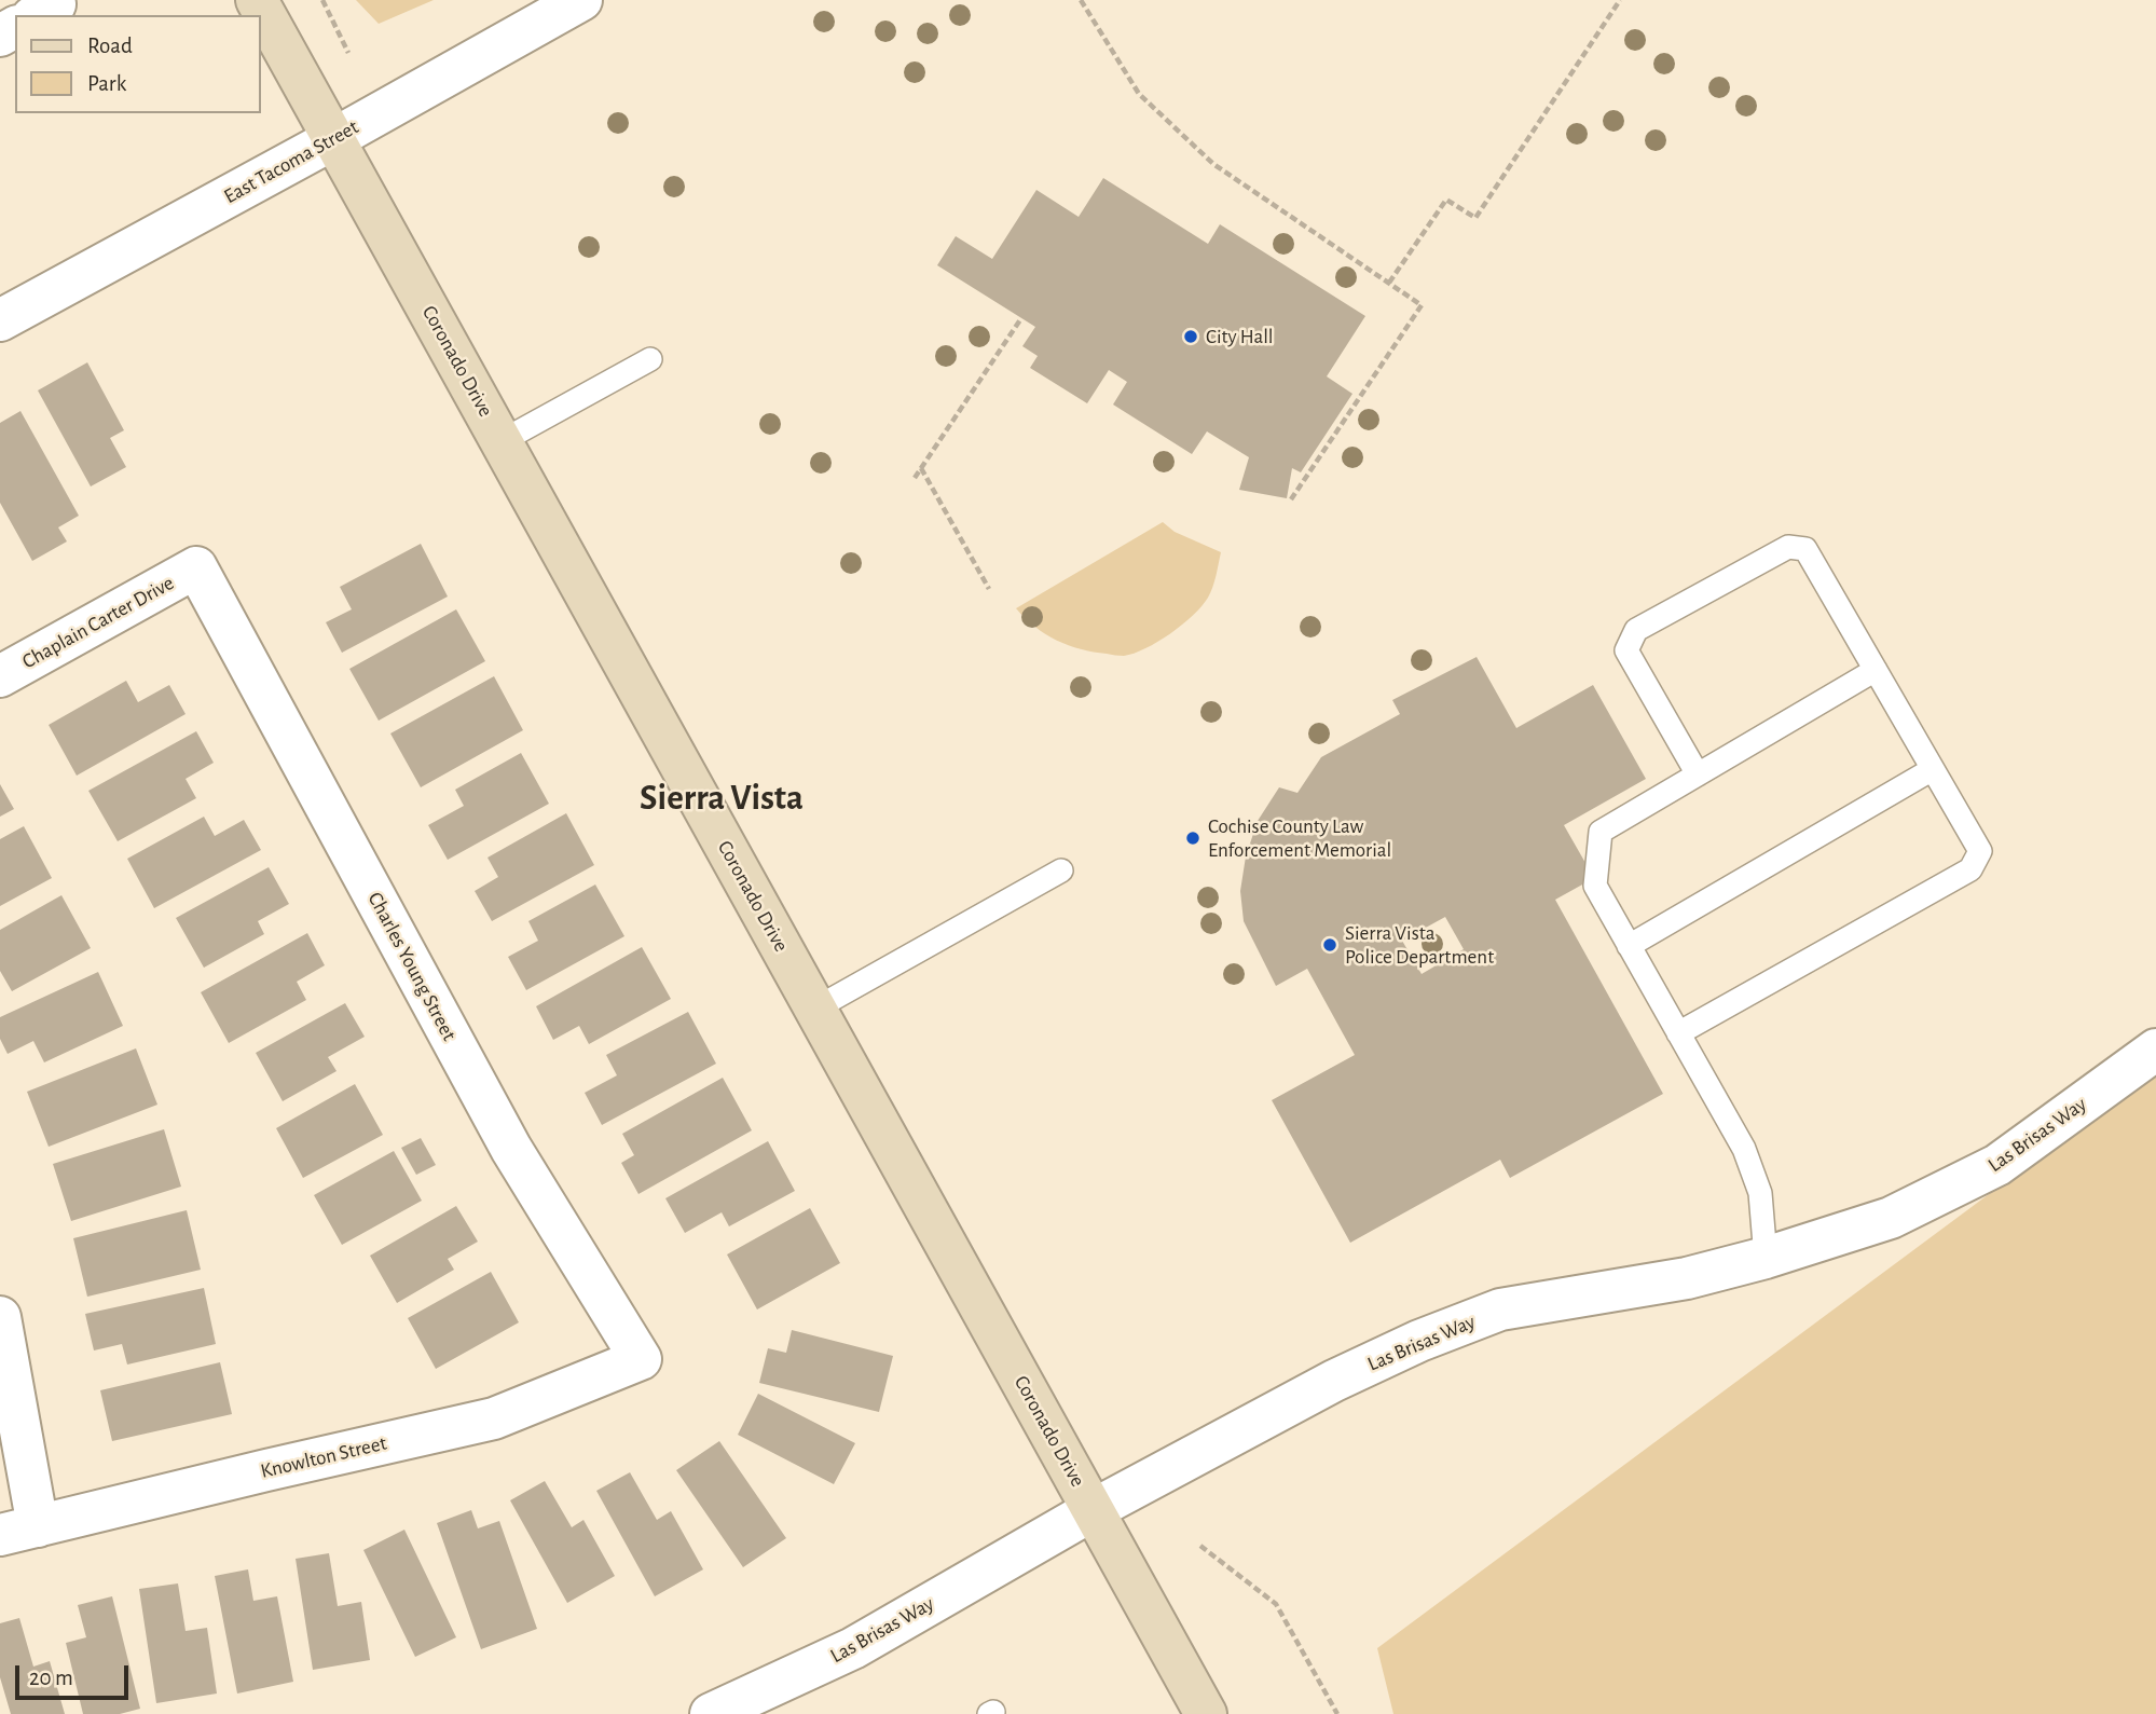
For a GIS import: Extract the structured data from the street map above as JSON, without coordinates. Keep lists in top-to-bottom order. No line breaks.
{"streets":{"street":["East Tacoma Street","Coronado Drive","Chaplain Carter Drive","Charles Young Street","Las Brisas Way","Knowlton Street"]},"crossings":[["East Tacoma Street","Coronado Drive"],["Coronado Drive","Las Brisas Way"],["Chaplain Carter Drive","Charles Young Street"],["Charles Young Street","Knowlton Street"]],"districts":["Sierra Vista"],"places":["City Hall","Cochise County Law Enforcement Memorial","Sierra Vista Police Department"],"legend":["Road","Park"],"scale_bar":"20 m"}
